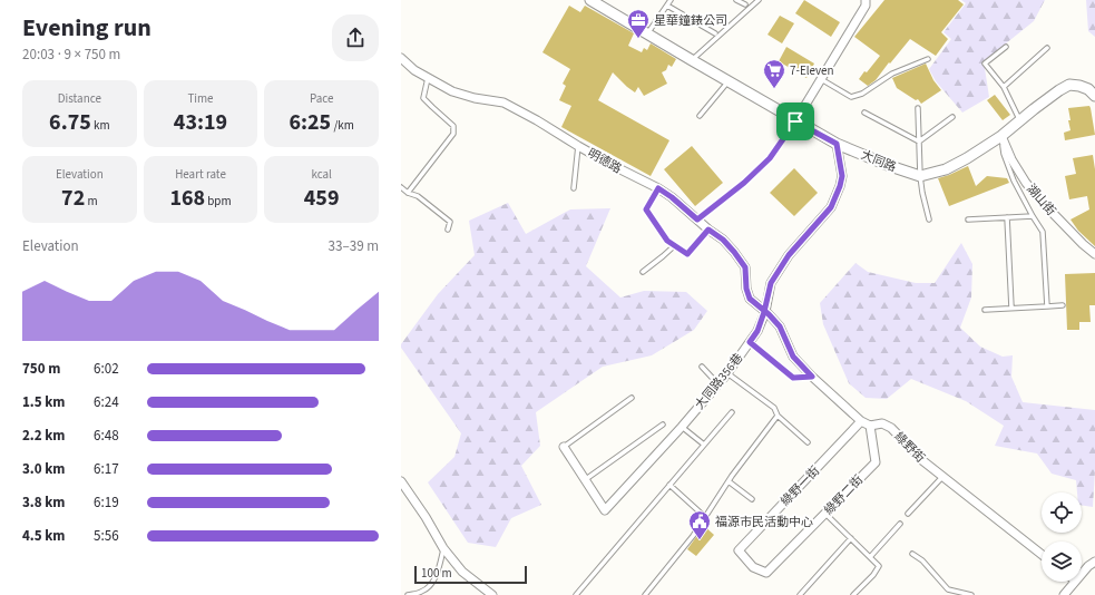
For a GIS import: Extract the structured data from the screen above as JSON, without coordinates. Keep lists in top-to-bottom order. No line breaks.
{"streets":{"street":["明德路","大同路","湖山街","大同路356巷","綠野街","綠野一街","綠野二街"]},"crossings":[["明德路","大同路356巷"],["明德路","綠野街"],["大同路","大同路356巷"],["大同路356巷","綠野街"],["綠野街","綠野一街"],["綠野街","綠野二街"],["綠野一街","綠野二街"]],"places":{"office":["星華鐘錶公司"],"supermarket":["7-Eleven"],"public building":["福源市民活動中心"]},"scale_bar":"100 m","page":{"heading":["Evening run","20:03 · 9 × 750 m"],"stats":[["Distance","6.75 km"],["Time","43:19"],["Pace","6:25 /km"],["Elevation","72 m"],["Heart rate","168 bpm"],["kcal","459"]],"chart":["Elevation","33–39 m"],"list":[{"name":"750 m","note":"6:02"},{"name":"1.5 km","note":"6:24"},{"name":"2.2 km","note":"6:48"},{"name":"3.0 km","note":"6:17"},{"name":"3.8 km","note":"6:19"},{"name":"4.5 km","note":"5:56"}],"scale":"100 m"}}
